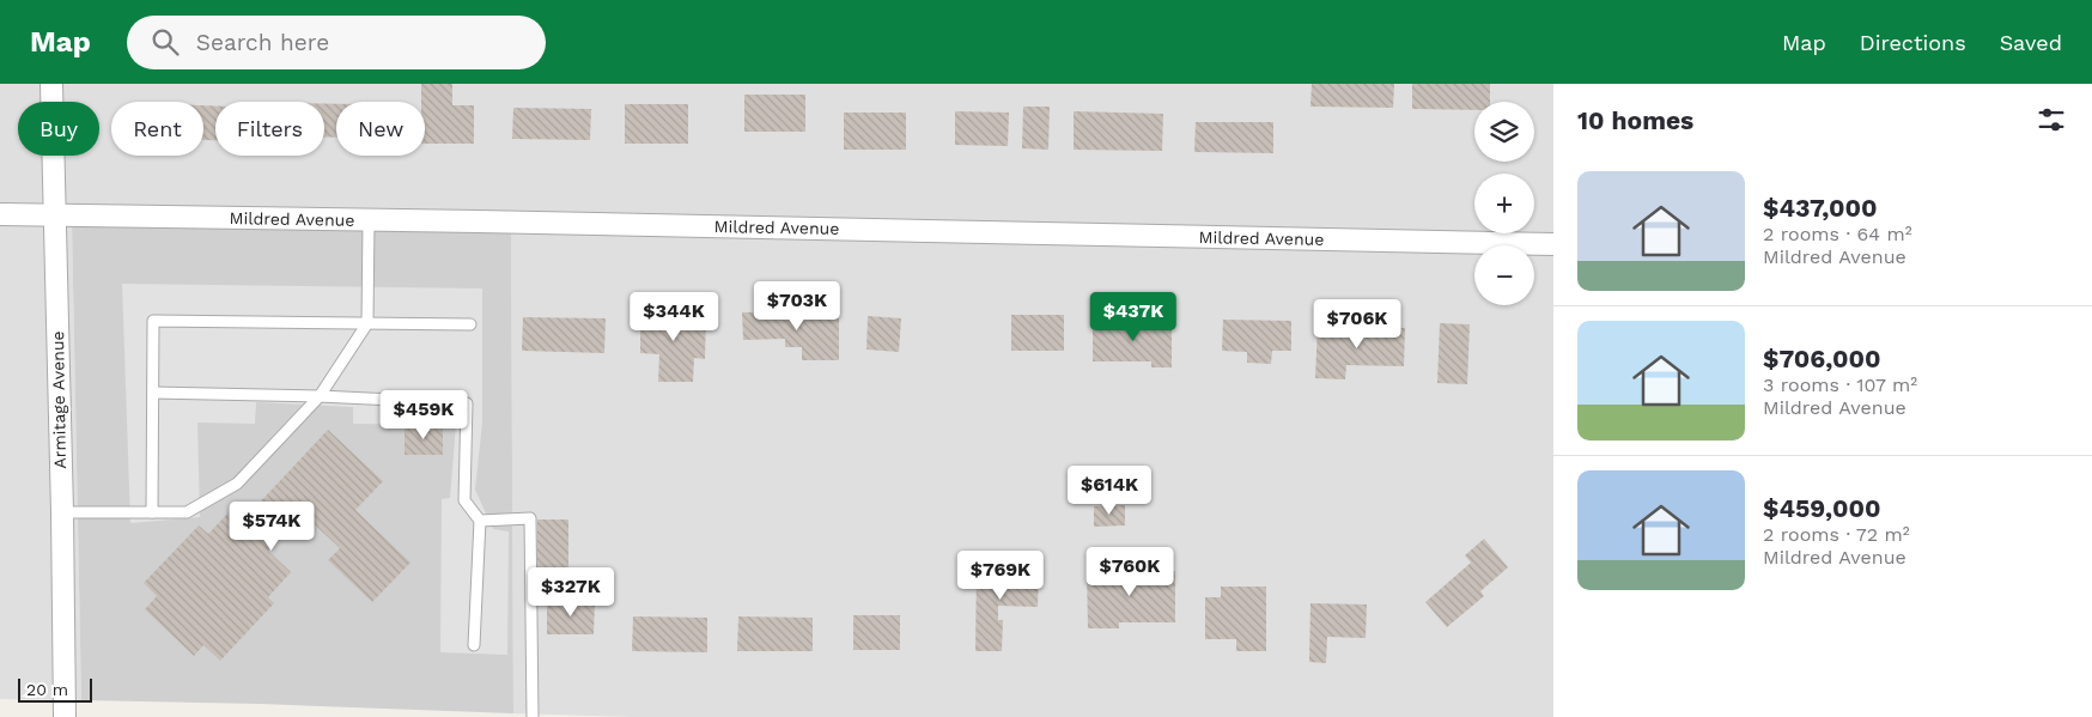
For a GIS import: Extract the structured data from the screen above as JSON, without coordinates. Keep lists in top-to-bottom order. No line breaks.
{"streets":{"street":["Mildred Avenue","Armitage Avenue"]},"crossings":[["Mildred Avenue","Armitage Avenue"]],"scale_bar":"20 m","page":{"header":"Map","search":"Search here","nav":["Map","Directions","Saved"],"heading":"10 homes","map_buttons":["+","−"],"chip":["Buy","Rent","Filters","New"],"list":[{"name":"$437,000","note":"2 rooms · 64 m² · Mildred Avenue"},{"name":"$706,000","note":"3 rooms · 107 m² · Mildred Avenue"},{"name":"$459,000","note":"2 rooms · 72 m² · Mildred Avenue"}],"price":["$703K","$344K","$437K","$706K","$459K","$614K","$574K","$760K","$769K","$327K"],"scale":"20 m"}}
